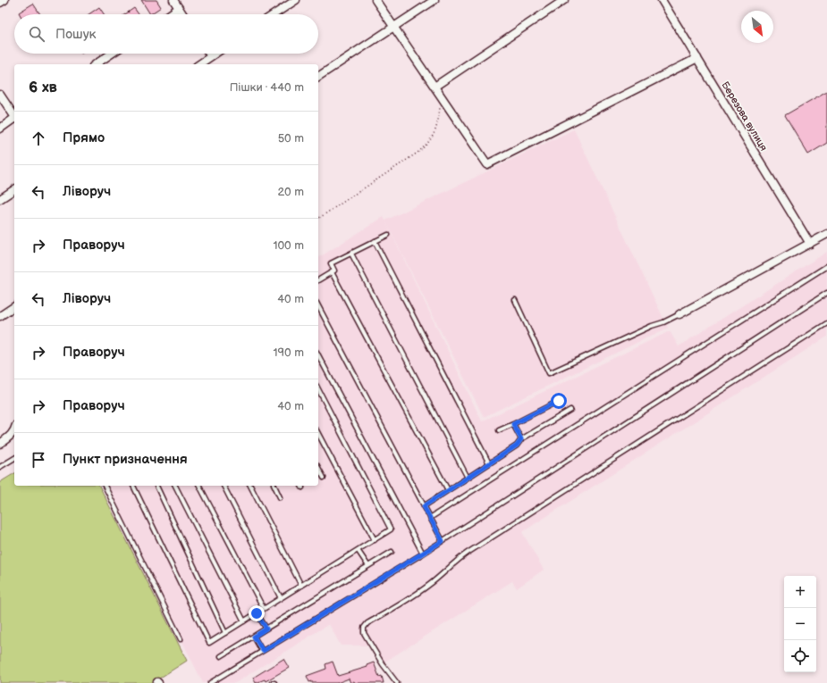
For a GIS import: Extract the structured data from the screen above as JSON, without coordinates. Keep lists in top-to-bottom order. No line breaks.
{"streets":{"street":["Березова вулиця"]},"north":"bottom right","page":{"search":"Пошук","heading":["6 хв","Пішки · 440 m"],"list":[["Прямо","50 m"],["Ліворуч","20 m"],["Праворуч","100 m"],["Ліворуч","40 m"],["Праворуч","190 m"],["Праворуч","40 m"],"Пункт призначення"],"map_buttons":["+","−"]}}
